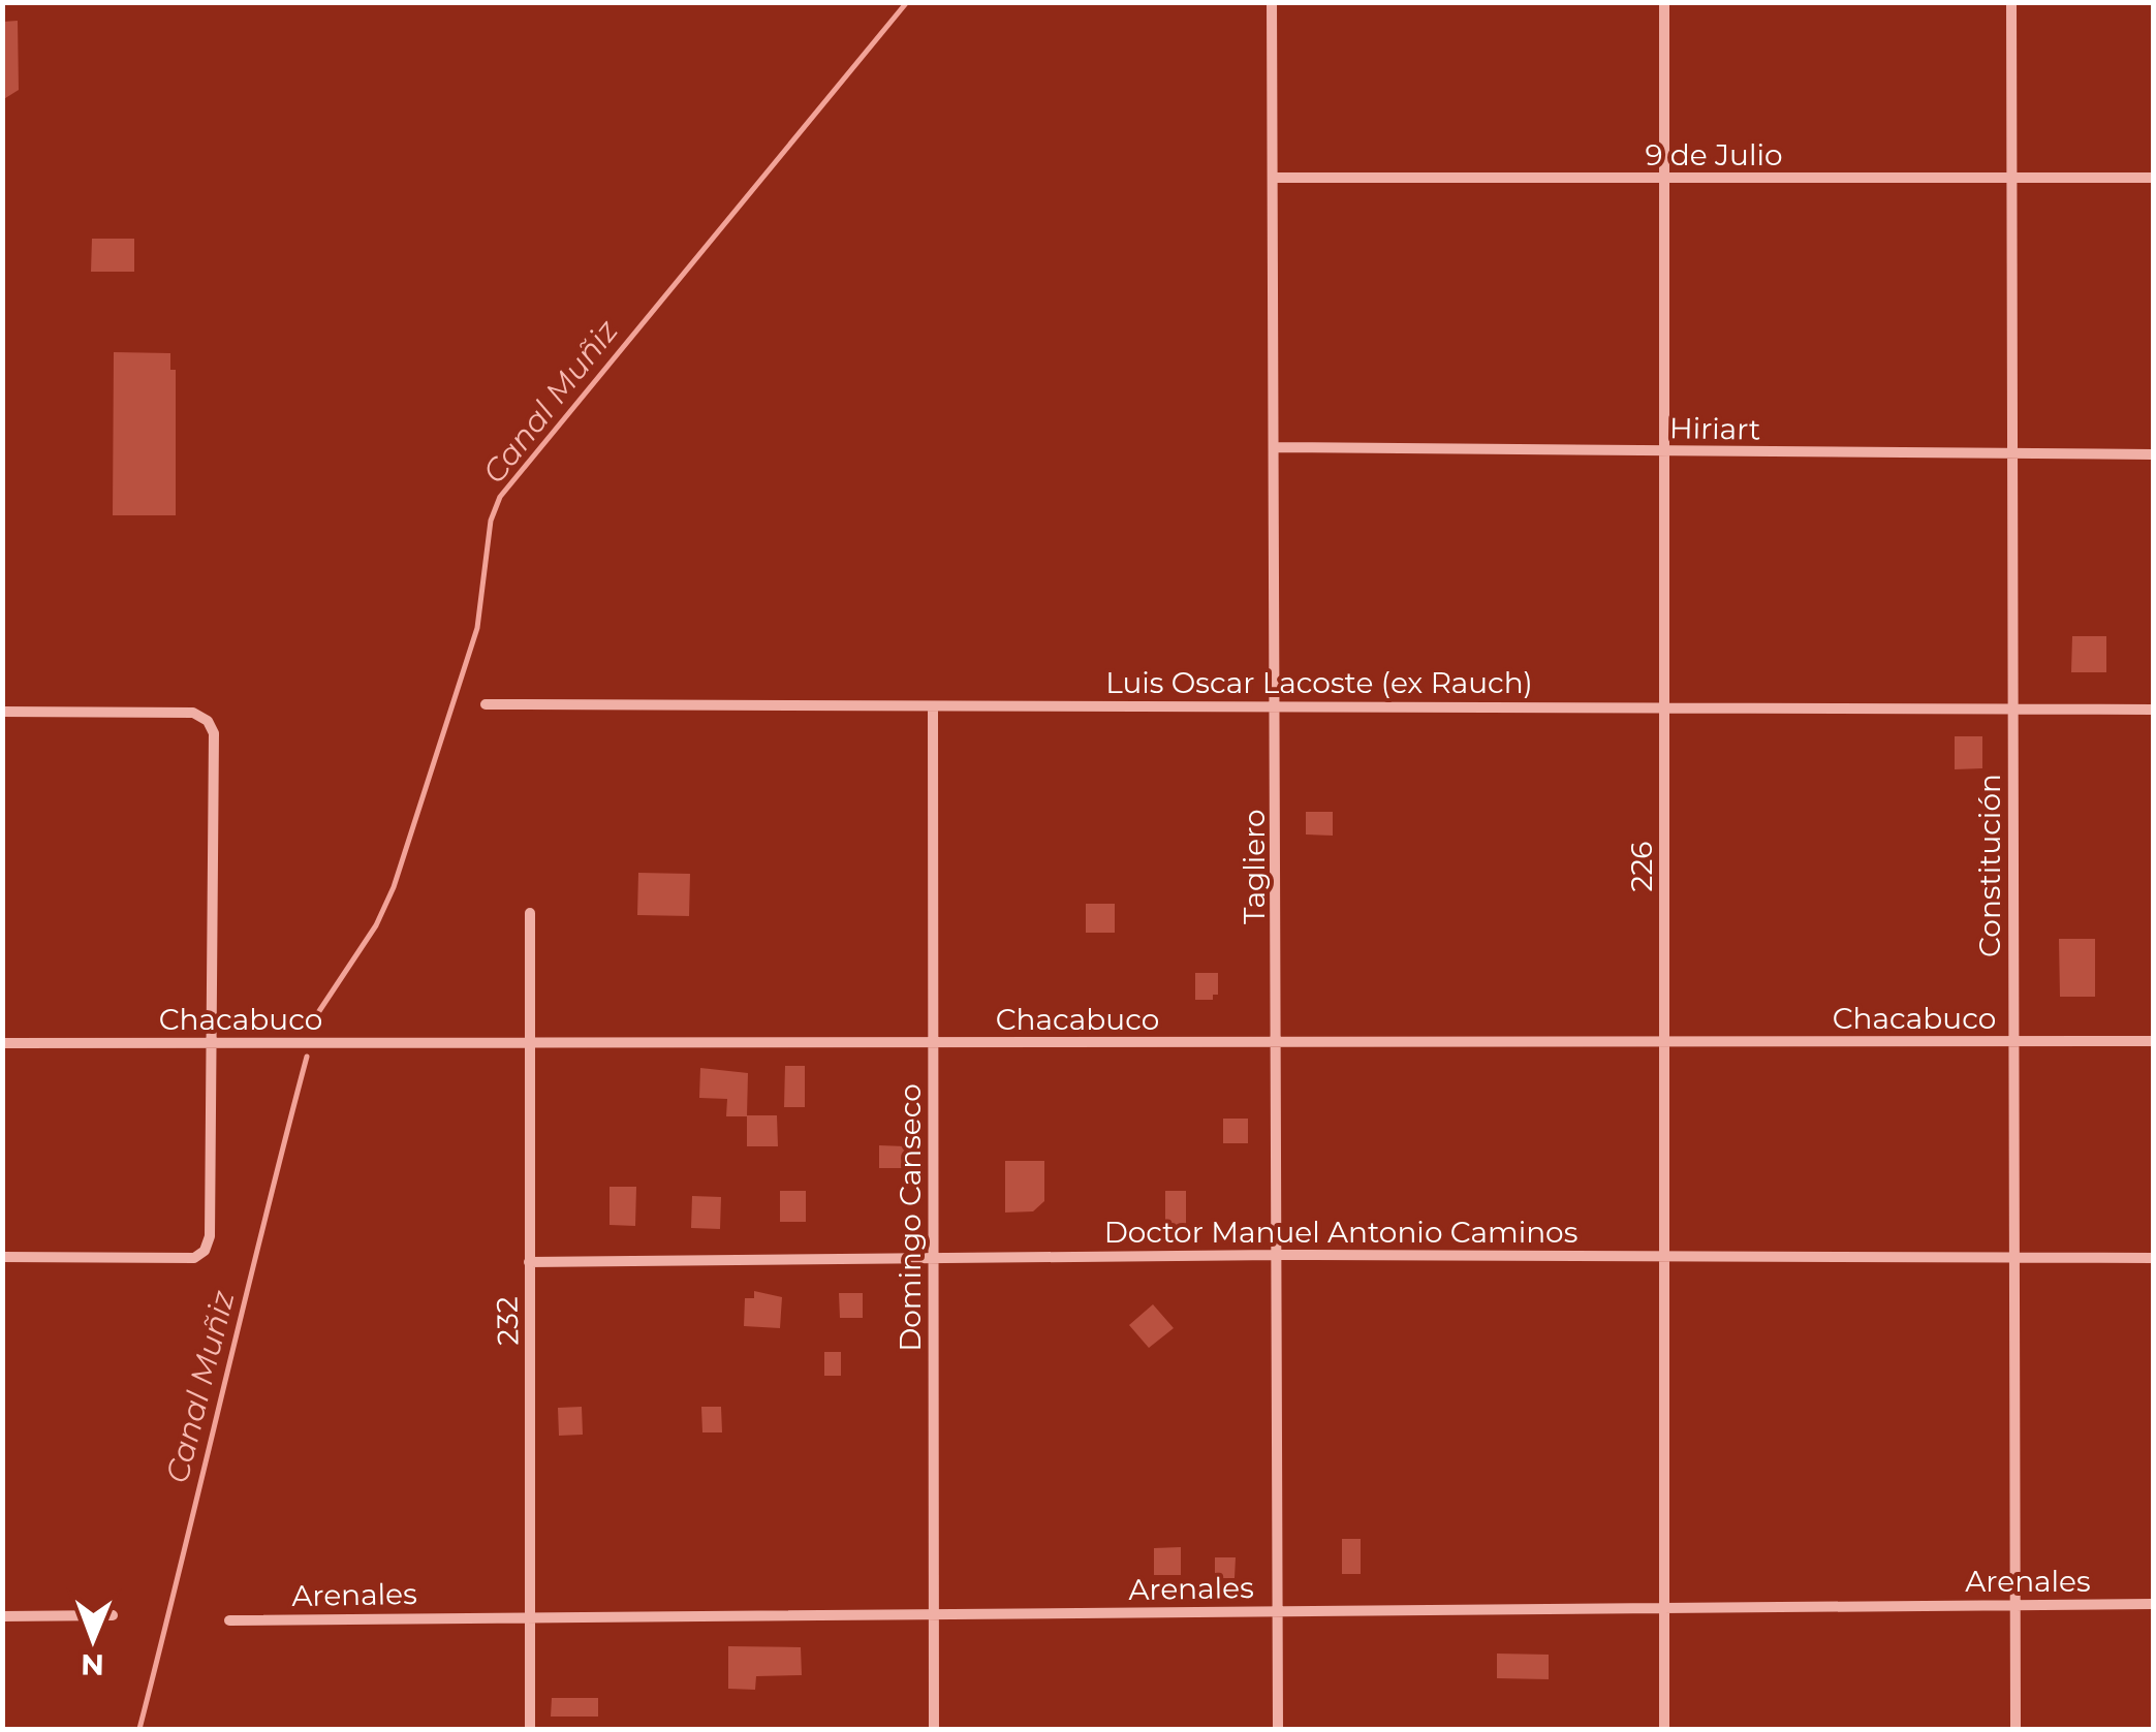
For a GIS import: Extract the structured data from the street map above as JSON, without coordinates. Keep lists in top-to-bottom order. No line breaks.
{"streets":{"street":["9 de Julio","Hiriart","Luis Oscar Lacoste (ex Rauch)","Constitución","Tagliero","226","Chacabuco","Domingo Canseco","Doctor Manuel Antonio Caminos","232","Arenales"]},"crossings":[["9 de Julio","Constitución"],["9 de Julio","Tagliero"],["9 de Julio","226"],["Hiriart","Constitución"],["Hiriart","Tagliero"],["Hiriart","226"],["Luis Oscar Lacoste (ex Rauch)","Constitución"],["Luis Oscar Lacoste (ex Rauch)","Tagliero"],["Luis Oscar Lacoste (ex Rauch)","226"],["Luis Oscar Lacoste (ex Rauch)","Domingo Canseco"],["Constitución","Chacabuco"],["Constitución","Doctor Manuel Antonio Caminos"],["Constitución","Arenales"],["Tagliero","Chacabuco"],["Tagliero","Doctor Manuel Antonio Caminos"],["Tagliero","Arenales"],["226","Chacabuco"],["226","Doctor Manuel Antonio Caminos"],["226","Arenales"],["Chacabuco","Domingo Canseco"],["Chacabuco","232"],["Domingo Canseco","Doctor Manuel Antonio Caminos"],["Domingo Canseco","Arenales"],["Doctor Manuel Antonio Caminos","232"],["232","Arenales"]],"water":["Canal Muñiz"],"north":"bottom"}
